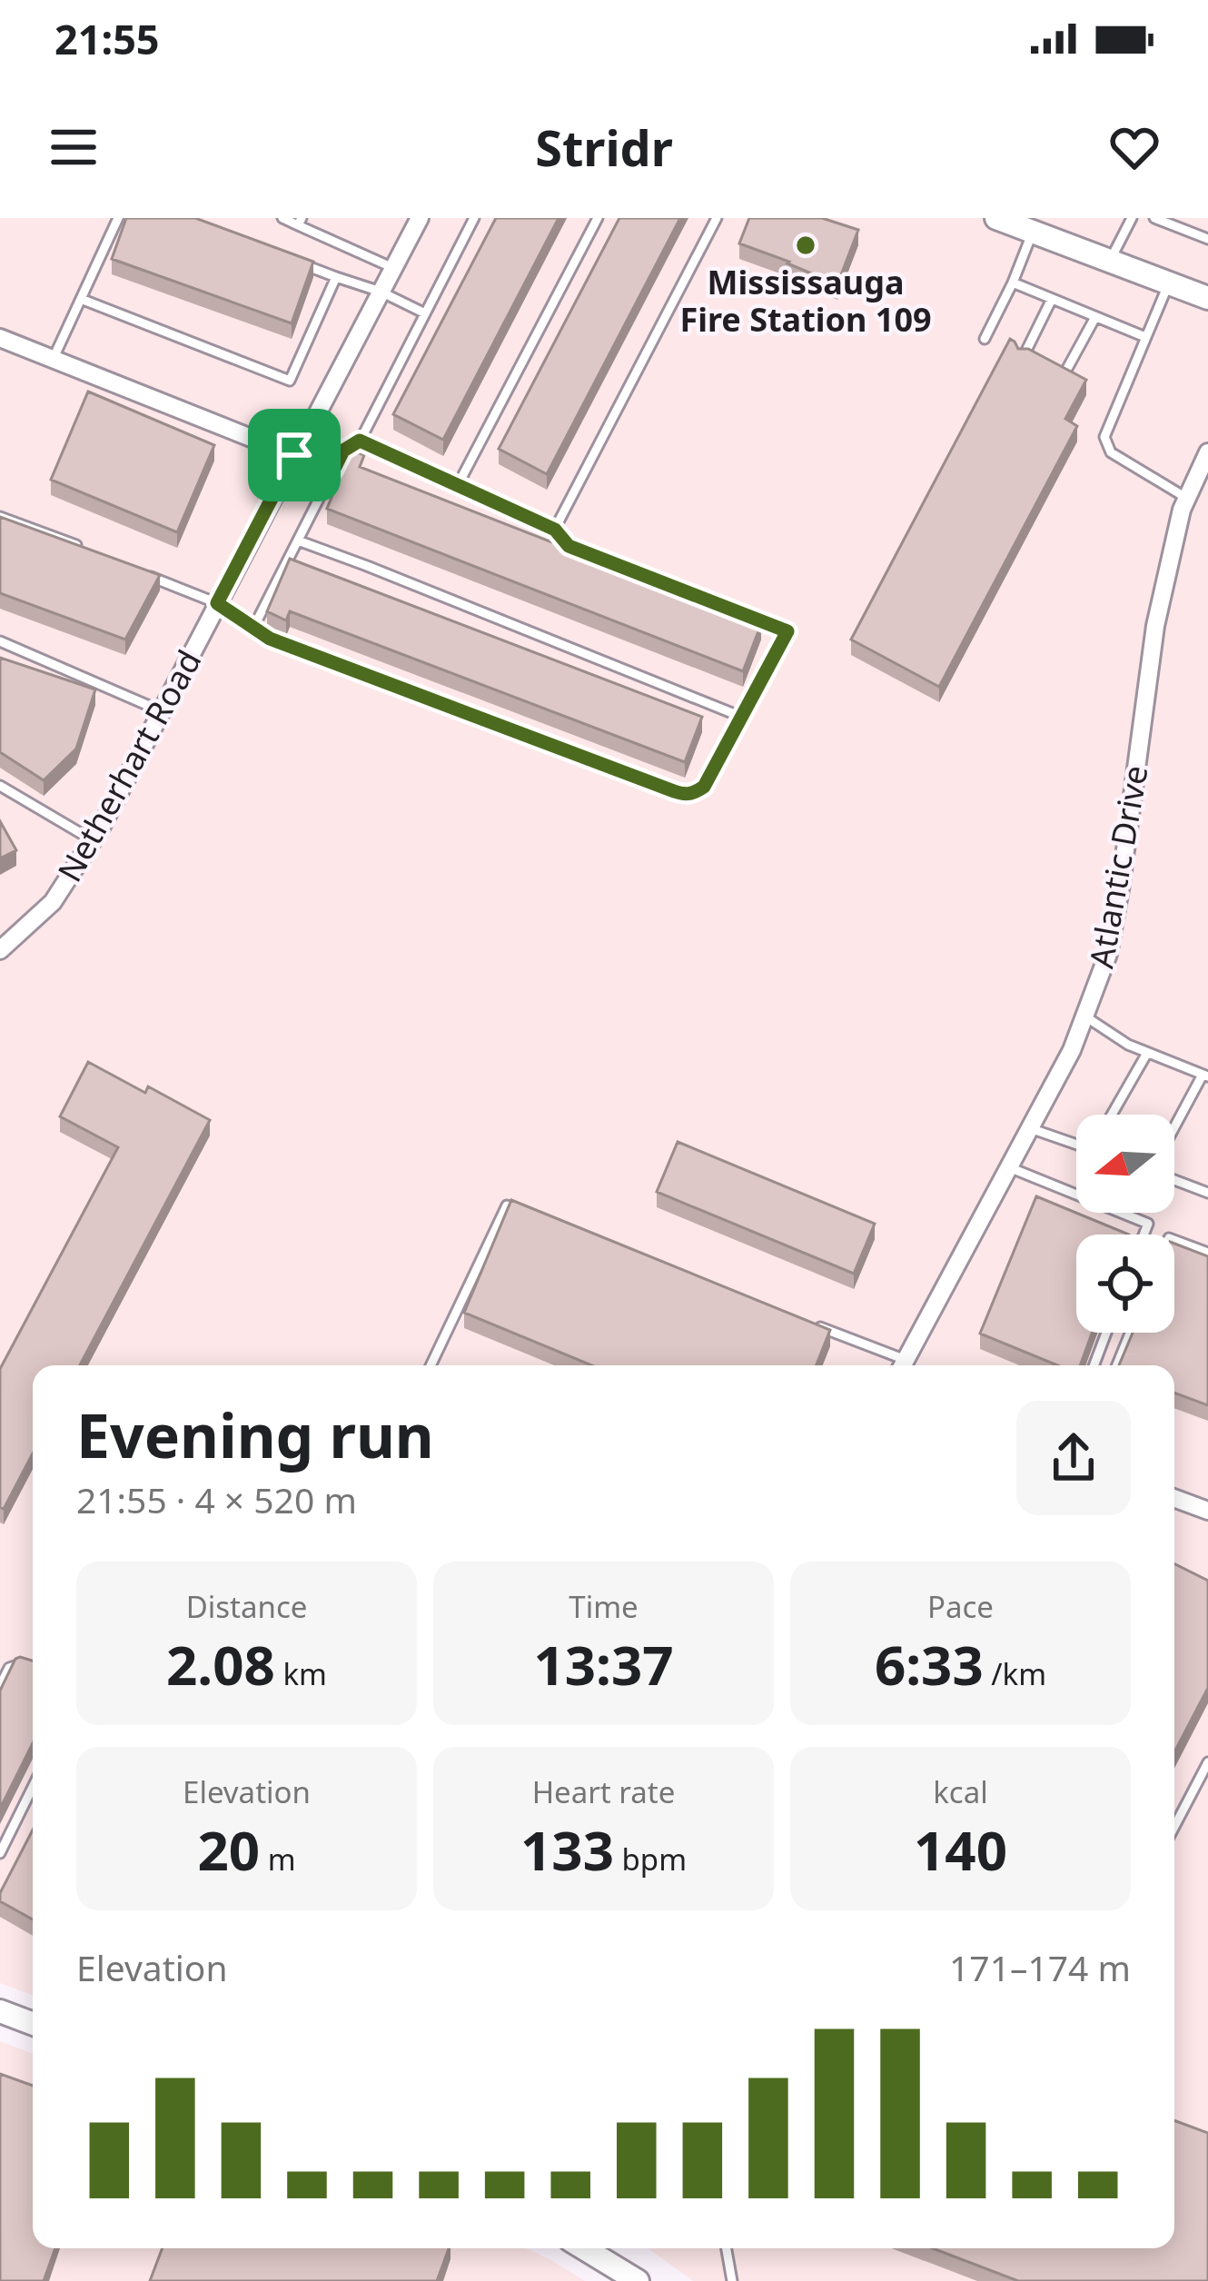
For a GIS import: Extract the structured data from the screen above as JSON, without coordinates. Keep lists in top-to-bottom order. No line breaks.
{"streets":{"street":["Netherhart Road","Atlantic Drive"]},"places":["Mississauga Fire Station 109"],"north":"left","page":{"status":"21:55","header":"Stridr","heading":["Evening run","21:55 · 4 × 520 m"],"stats":[["Distance","2.08 km"],["Time","13:37"],["Pace","6:33 /km"],["Elevation","20 m"],["Heart rate","133 bpm"],["kcal","140"]],"chart":["Elevation","171–174 m"]}}
